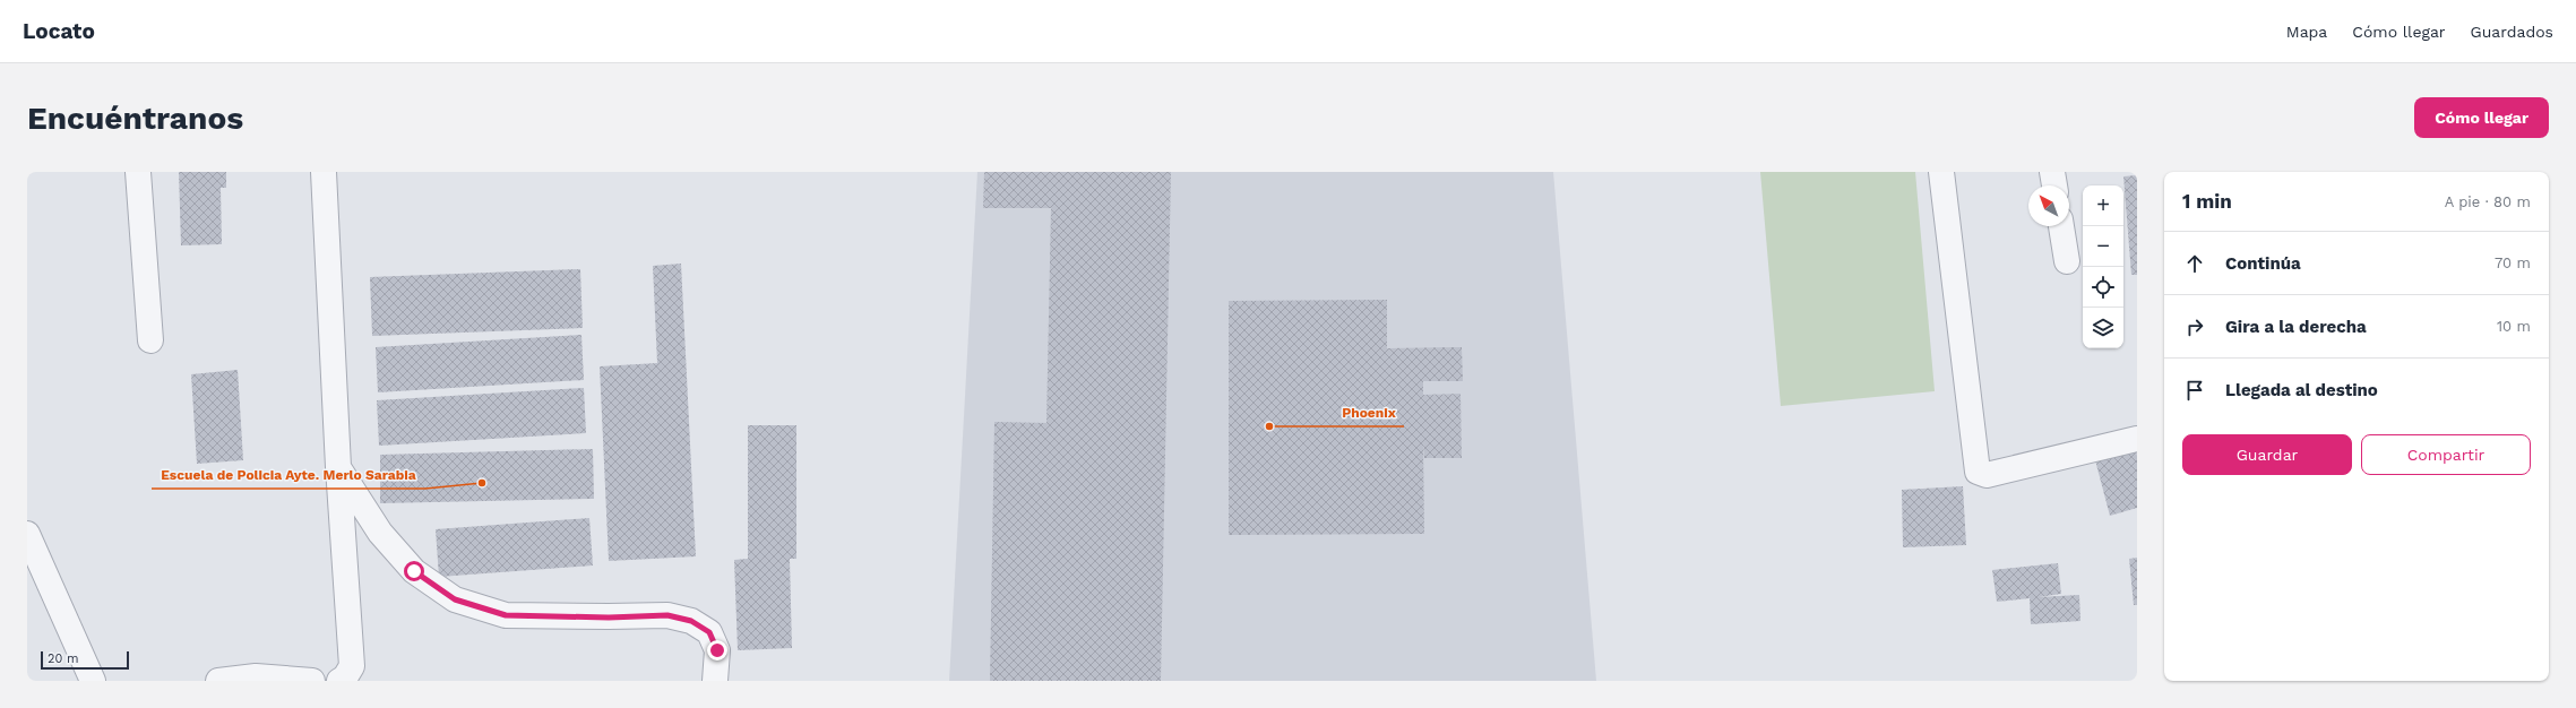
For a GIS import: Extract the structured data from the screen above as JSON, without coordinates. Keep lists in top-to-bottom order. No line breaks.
{"places":["Phoenix","Escuela de Policia Ayte. Merlo Sarabia"],"scale_bar":"20 m","north":"top left","page":{"header":"Locato","nav":["Mapa","Cómo llegar","Guardados"],"buttons":["Cómo llegar",["Guardar","Compartir"]],"title":"Encuéntranos","heading":["1 min","A pie · 80 m"],"map_buttons":["+","−"],"list":[["Continúa","70 m"],["Gira a la derecha","10 m"],"Llegada al destino"],"scale":"20 m"}}
